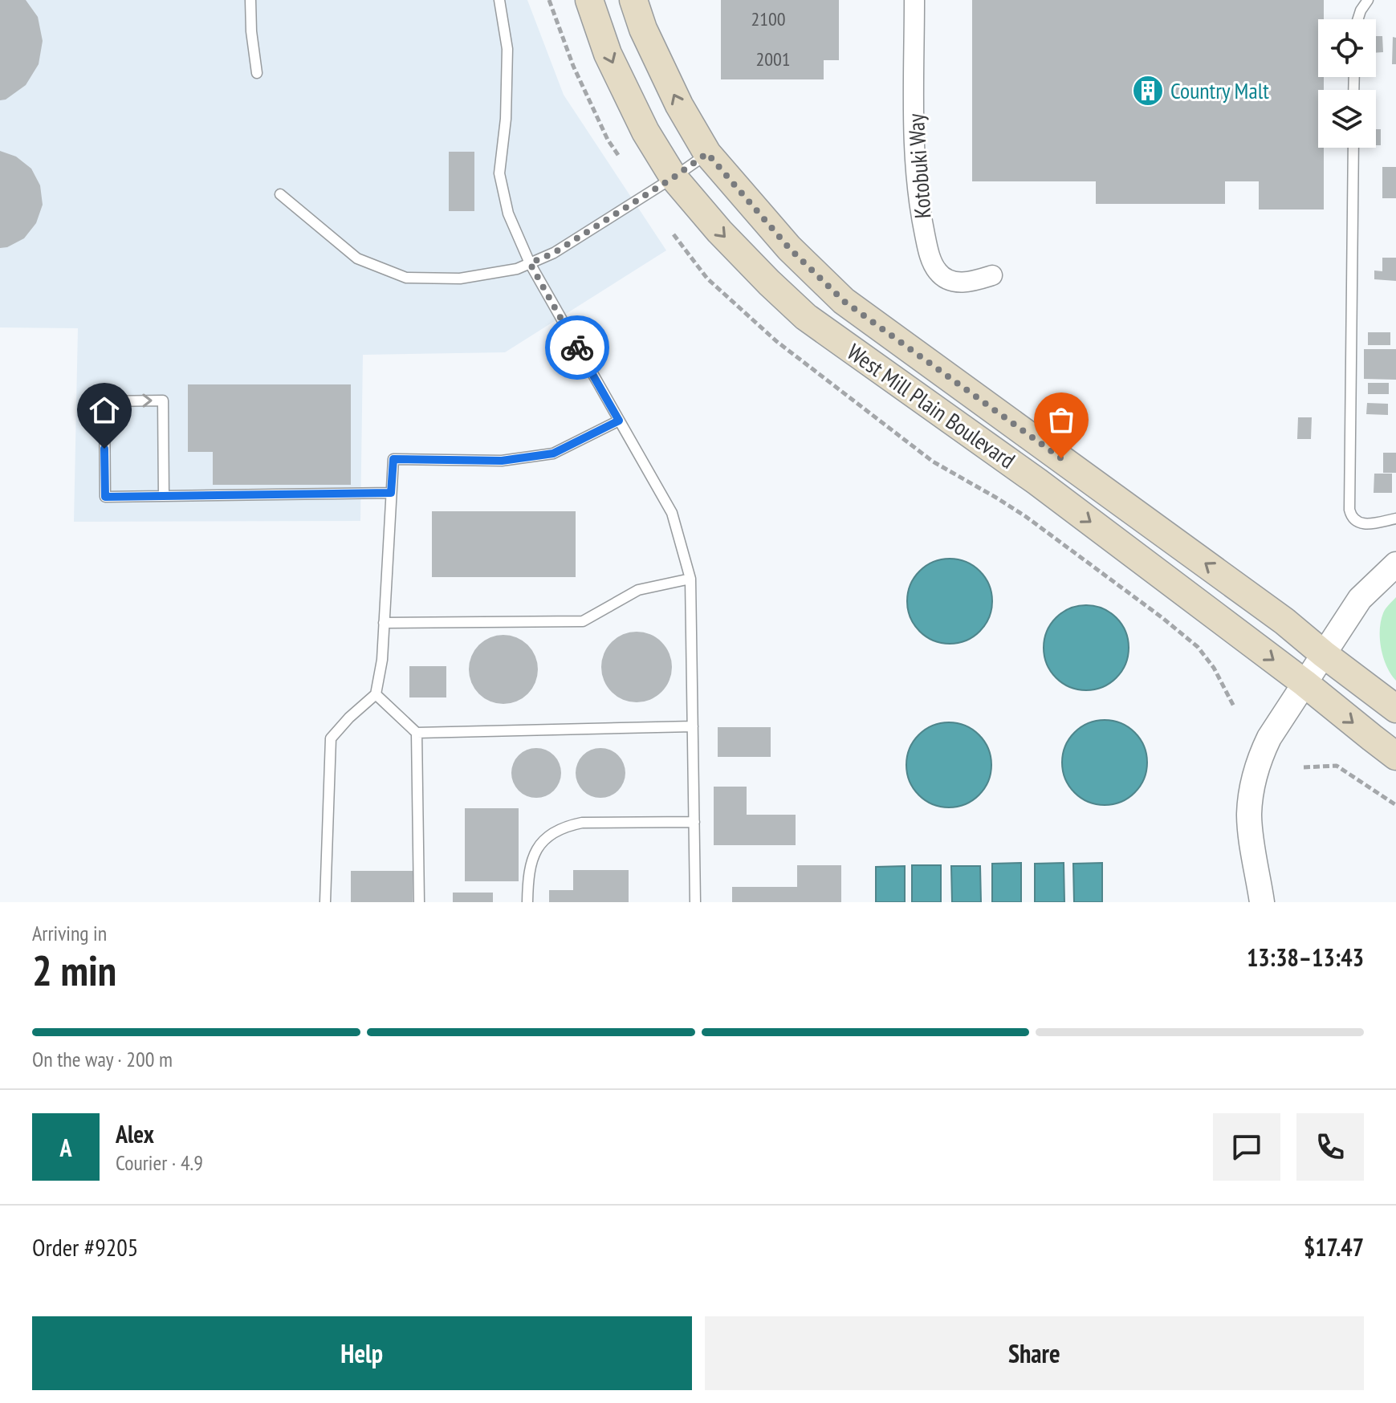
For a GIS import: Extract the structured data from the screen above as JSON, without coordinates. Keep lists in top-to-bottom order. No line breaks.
{"streets":{"main road":["West Mill Plain Boulevard"],"street":["Kotobuki Way"]},"places":{"building":["Country Malt"]},"house_numbers":["2100","2001"],"page":{"heading":["2 min","Arriving in","13:38–13:43"],"panel":["Alex","Courier · 4.9","Order #9205","$17.47"],"bar":"On the way · 200 m","round":"A","buttons":["Help","Share"]}}
